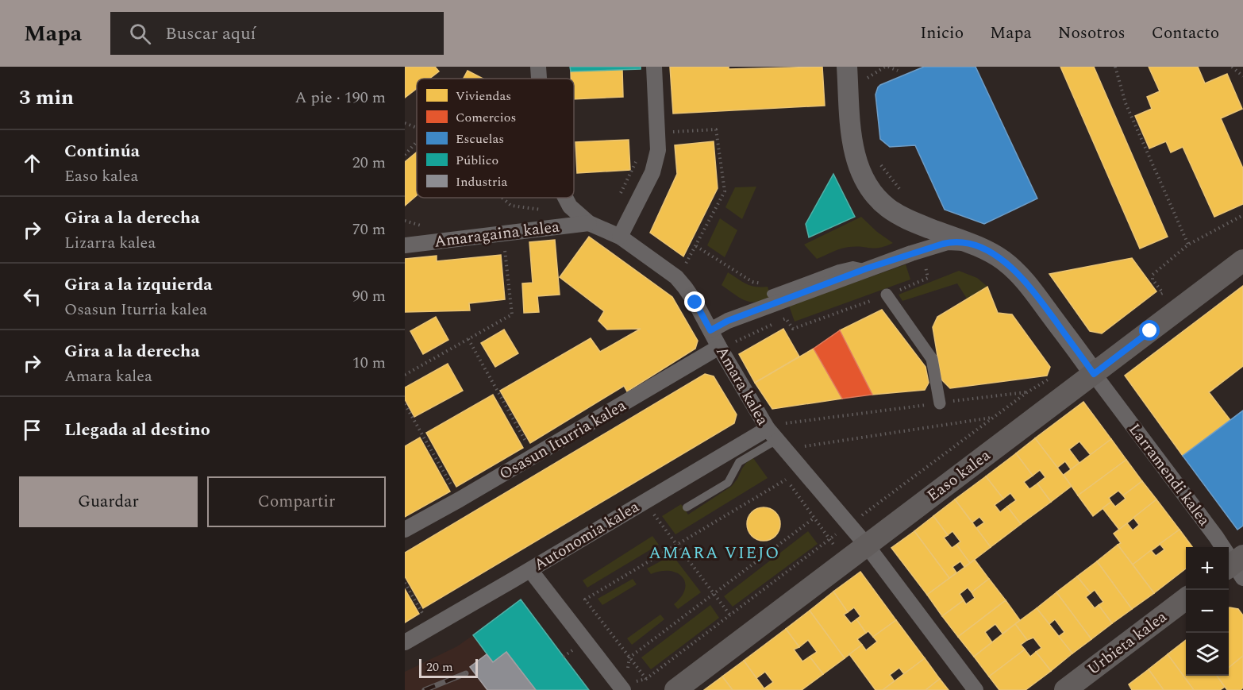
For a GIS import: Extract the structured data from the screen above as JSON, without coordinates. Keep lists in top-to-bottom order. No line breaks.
{"streets":{"main road":["Easo kalea","Urbieta kalea"],"street":["Amaragaina kalea","Amara kalea","Osasun Iturria kalea","Larramendi kalea","Autonomia kalea"]},"crossings":[["Amaragaina kalea","Amara kalea"],["Amara kalea","Osasun Iturria kalea"],["Amara kalea","Easo kalea"],["Amara kalea","Autonomia kalea"],["Larramendi kalea","Easo kalea"]],"districts":["AMARA VIEJO"],"legend":["Viviendas","Comercios","Escuelas","Público","Industria"],"scale_bar":"20 m","page":{"header":"Mapa","search":"Buscar aquí","nav":["Inicio","Mapa","Nosotros","Contacto"],"heading":["3 min","A pie · 190 m"],"list":[["Continúa","Easo kalea","20 m"],["Gira a la derecha","Lizarra kalea","70 m"],["Gira a la izquierda","Osasun Iturria kalea","90 m"],["Gira a la derecha","Amara kalea","10 m"],"Llegada al destino"],"buttons":["Guardar","Compartir"],"map_buttons":["+","−"],"scale":"20 m"}}
